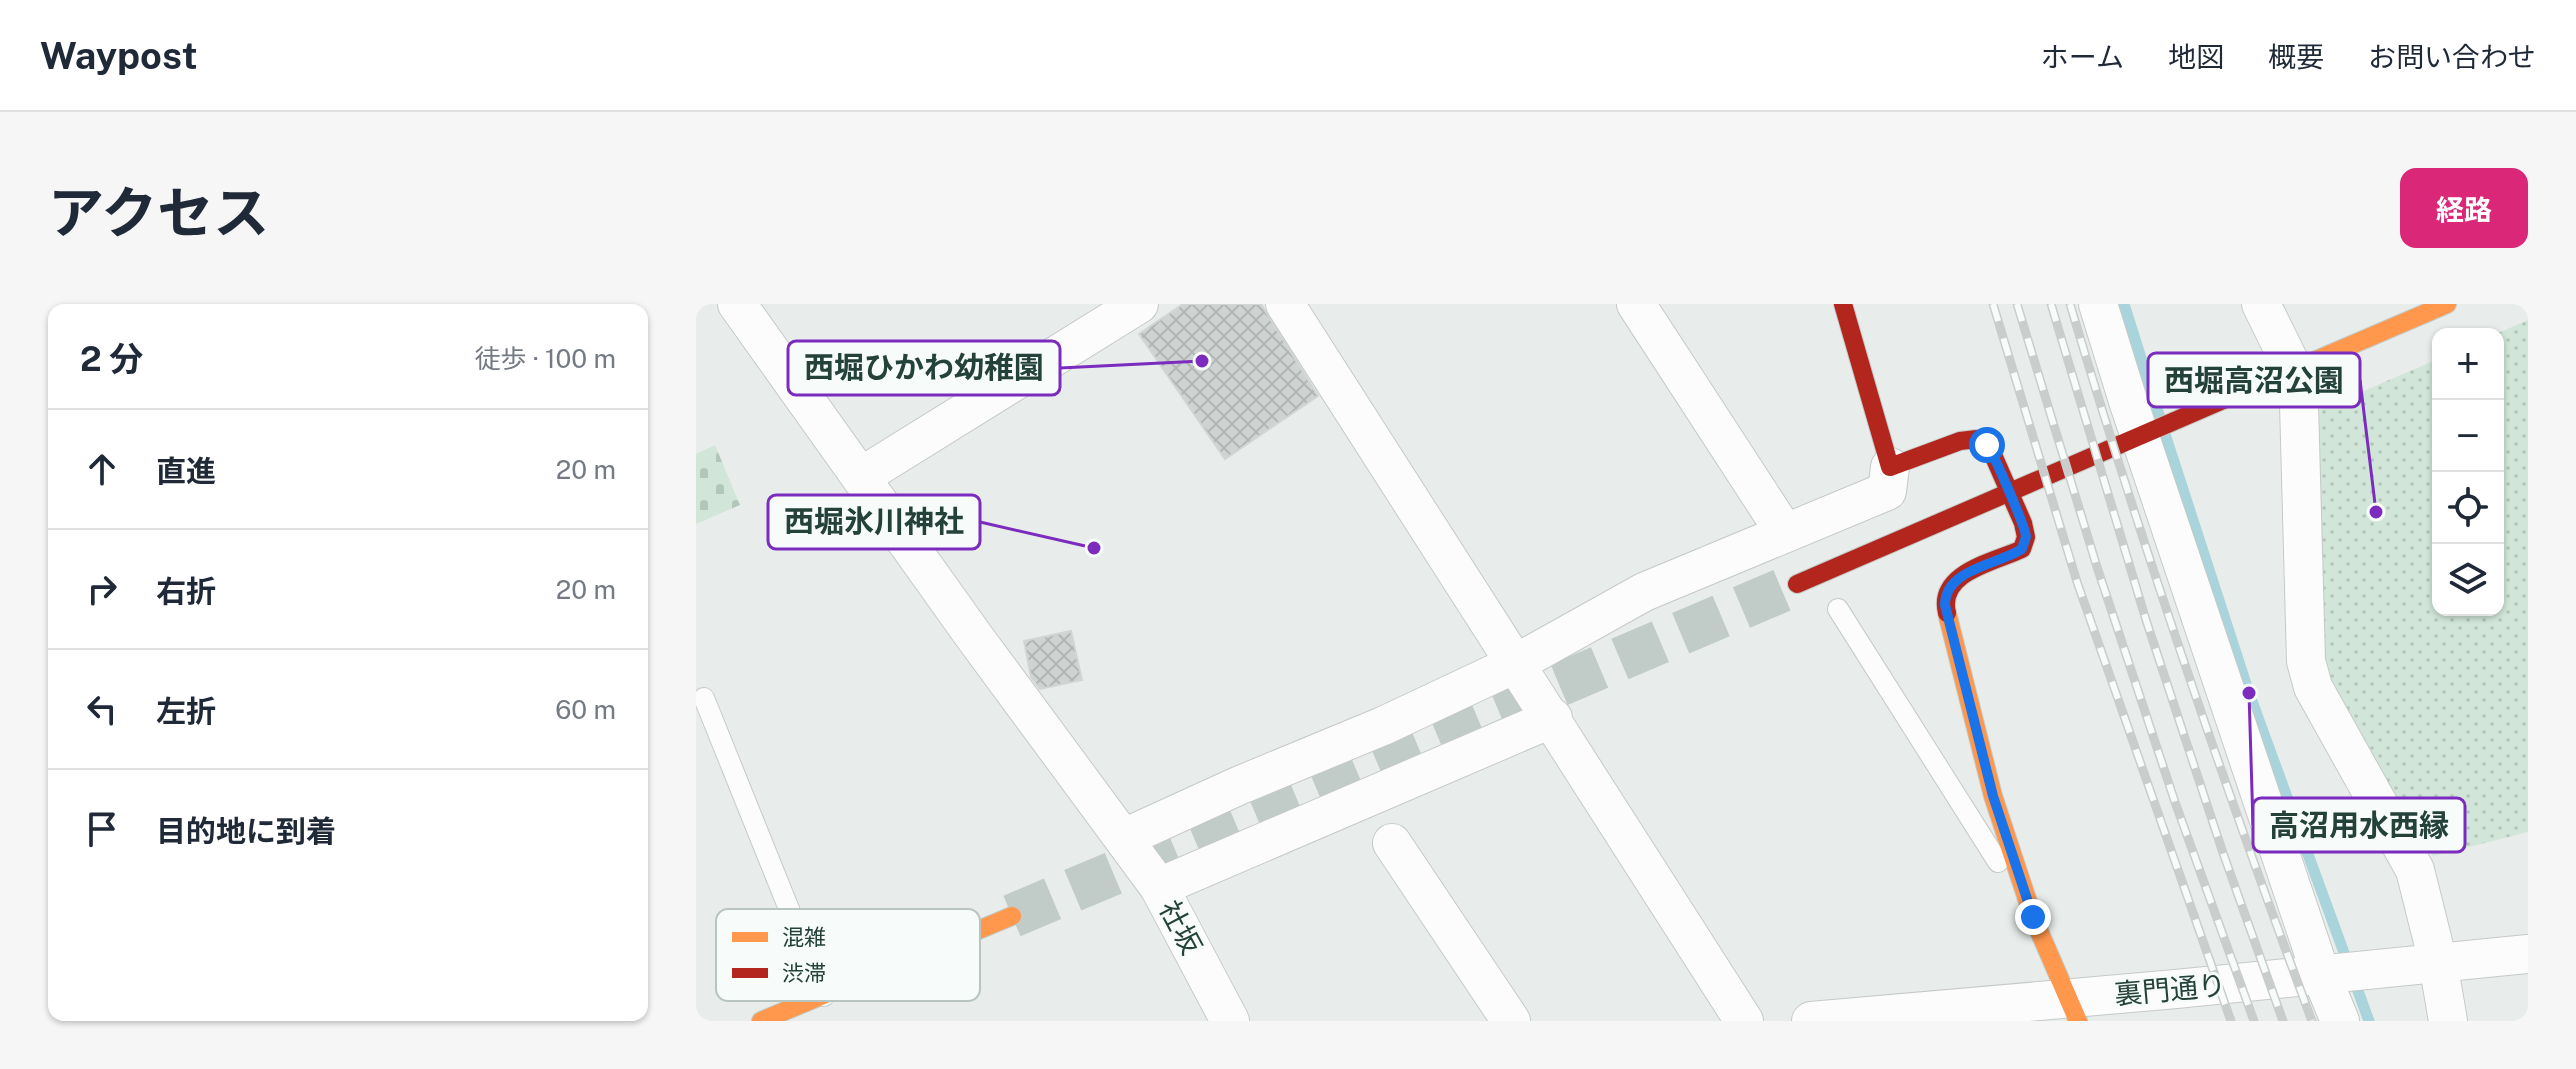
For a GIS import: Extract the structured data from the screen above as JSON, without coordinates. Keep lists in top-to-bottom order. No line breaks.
{"streets":{"street":["社坂","裏門通り"]},"places":["西堀ひかわ幼稚園","西堀高沼公園","西堀氷川神社","高沼用水西縁"],"legend":["混雑","渋滞"],"page":{"header":"Waypost","nav":["ホーム","地図","概要","お問い合わせ"],"title":"アクセス","buttons":"経路","heading":["2 分","徒歩 · 100 m"],"map_buttons":["+","−"],"list":[["直進","20 m"],["右折","20 m"],["左折","60 m"],"目的地に到着"]}}
